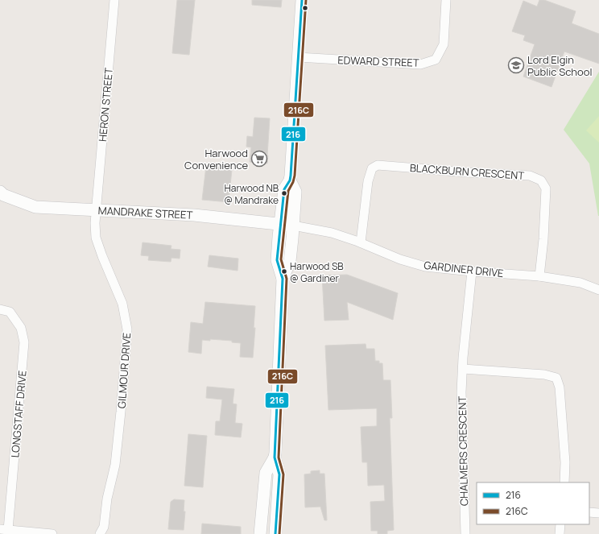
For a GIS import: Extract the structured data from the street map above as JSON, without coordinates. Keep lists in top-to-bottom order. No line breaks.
{"streets":{"main road":["MANDRAKE STREET"],"street":["EDWARD STREET","HERON STREET","BLACKBURN CRESCENT","GARDINER DRIVE","GILMOUR DRIVE","LONGSTAFF DRIVE","CHALMERS CRESCENT"]},"crossings":[["HERON STREET","MANDRAKE STREET"],["HERON STREET","GILMOUR DRIVE"],["BLACKBURN CRESCENT","GARDINER DRIVE"],["MANDRAKE STREET","GARDINER DRIVE"],["MANDRAKE STREET","GILMOUR DRIVE"],["GARDINER DRIVE","CHALMERS CRESCENT"]],"places":{"school or university":["Lord Elgin Public School"],"supermarket":["Harwood Convenience"],"other":["Harwood NB @ Mandrake","Harwood SB @ Gardiner"]},"lines":["transit line 216","transit line 216C"],"legend":["216","216C"]}
